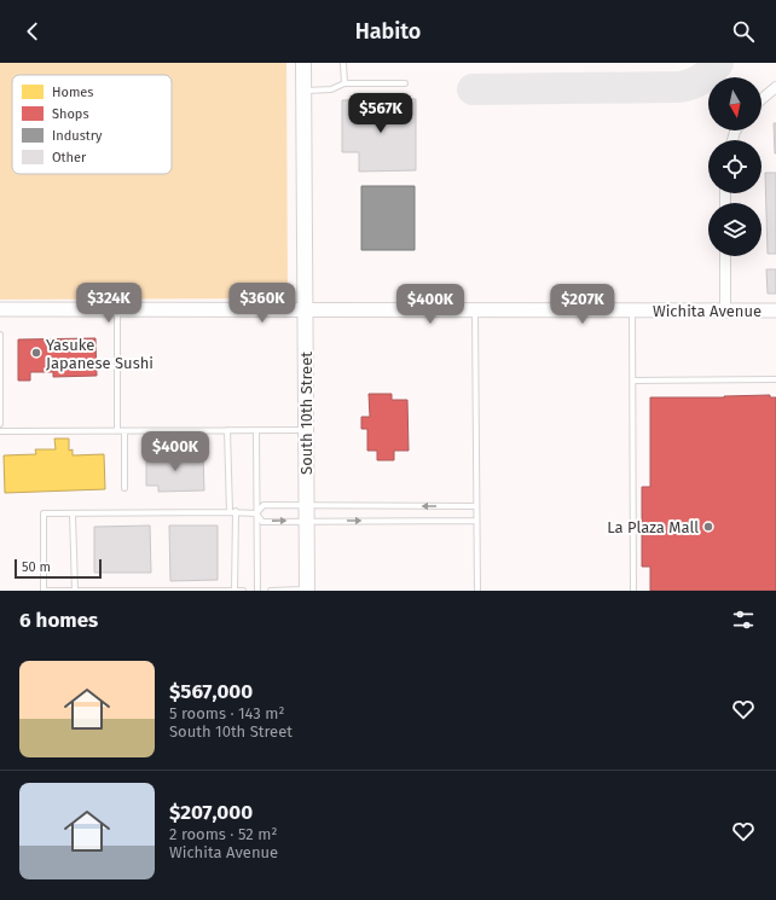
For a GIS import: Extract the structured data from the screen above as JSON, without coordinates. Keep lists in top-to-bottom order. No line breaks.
{"streets":{"main road":["Wichita Avenue","South 10th Street"]},"crossings":[["Wichita Avenue","South 10th Street"]],"places":["Yasuke Japanese Sushi","La Plaza Mall"],"legend":["Homes","Shops","Industry","Other"],"scale_bar":"50 m","north":"bottom","page":{"header":"Habito","price":["$567K","$324K","$360K","$400K","$207K","$400K"],"scale":"50 m","heading":"6 homes","list":[{"name":"$567,000","note":"5 rooms · 143 m² · South 10th Street"},{"name":"$207,000","note":"2 rooms · 52 m² · Wichita Avenue"}]}}
